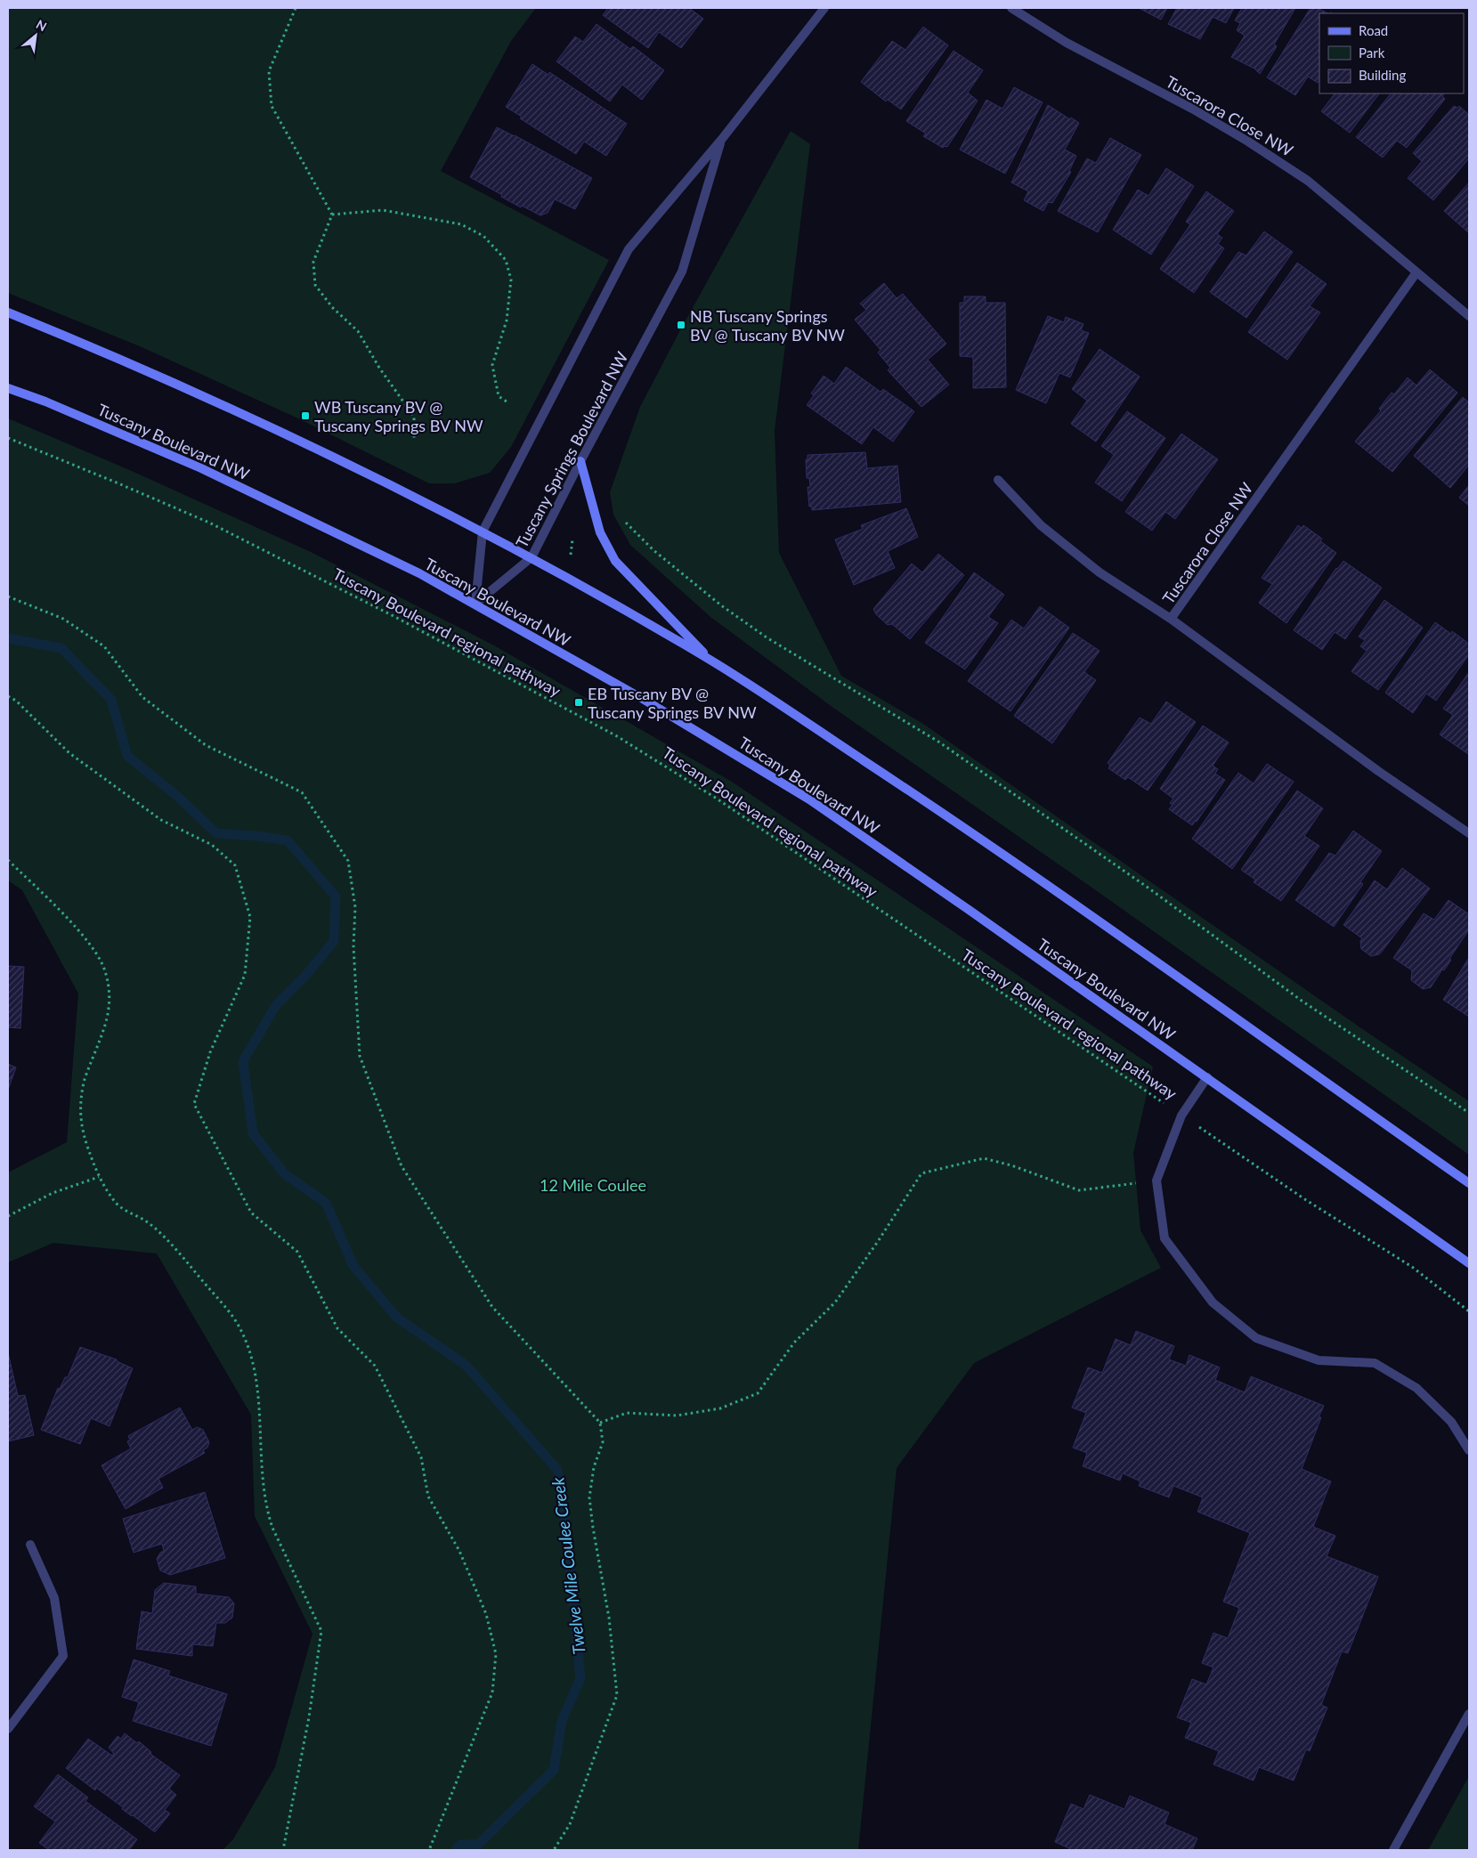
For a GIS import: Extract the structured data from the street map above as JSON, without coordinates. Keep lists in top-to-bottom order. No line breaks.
{"streets":{"street":["Tuscarora Close NW","Tuscany Boulevard NW","Tuscany Springs Boulevard NW"],"path":["Tuscany Boulevard regional pathway"]},"crossings":[["Tuscany Boulevard NW","Tuscany Springs Boulevard NW"]],"water":["Twelve Mile Coulee Creek"],"parks":["12 Mile Coulee"],"places":{"transit":["NB Tuscany Springs BV @ Tuscany BV NW","WB Tuscany BV @ Tuscany Springs BV NW","EB Tuscany BV @ Tuscany Springs BV NW"]},"legend":["Road","Park","Building"],"north":"top right"}
